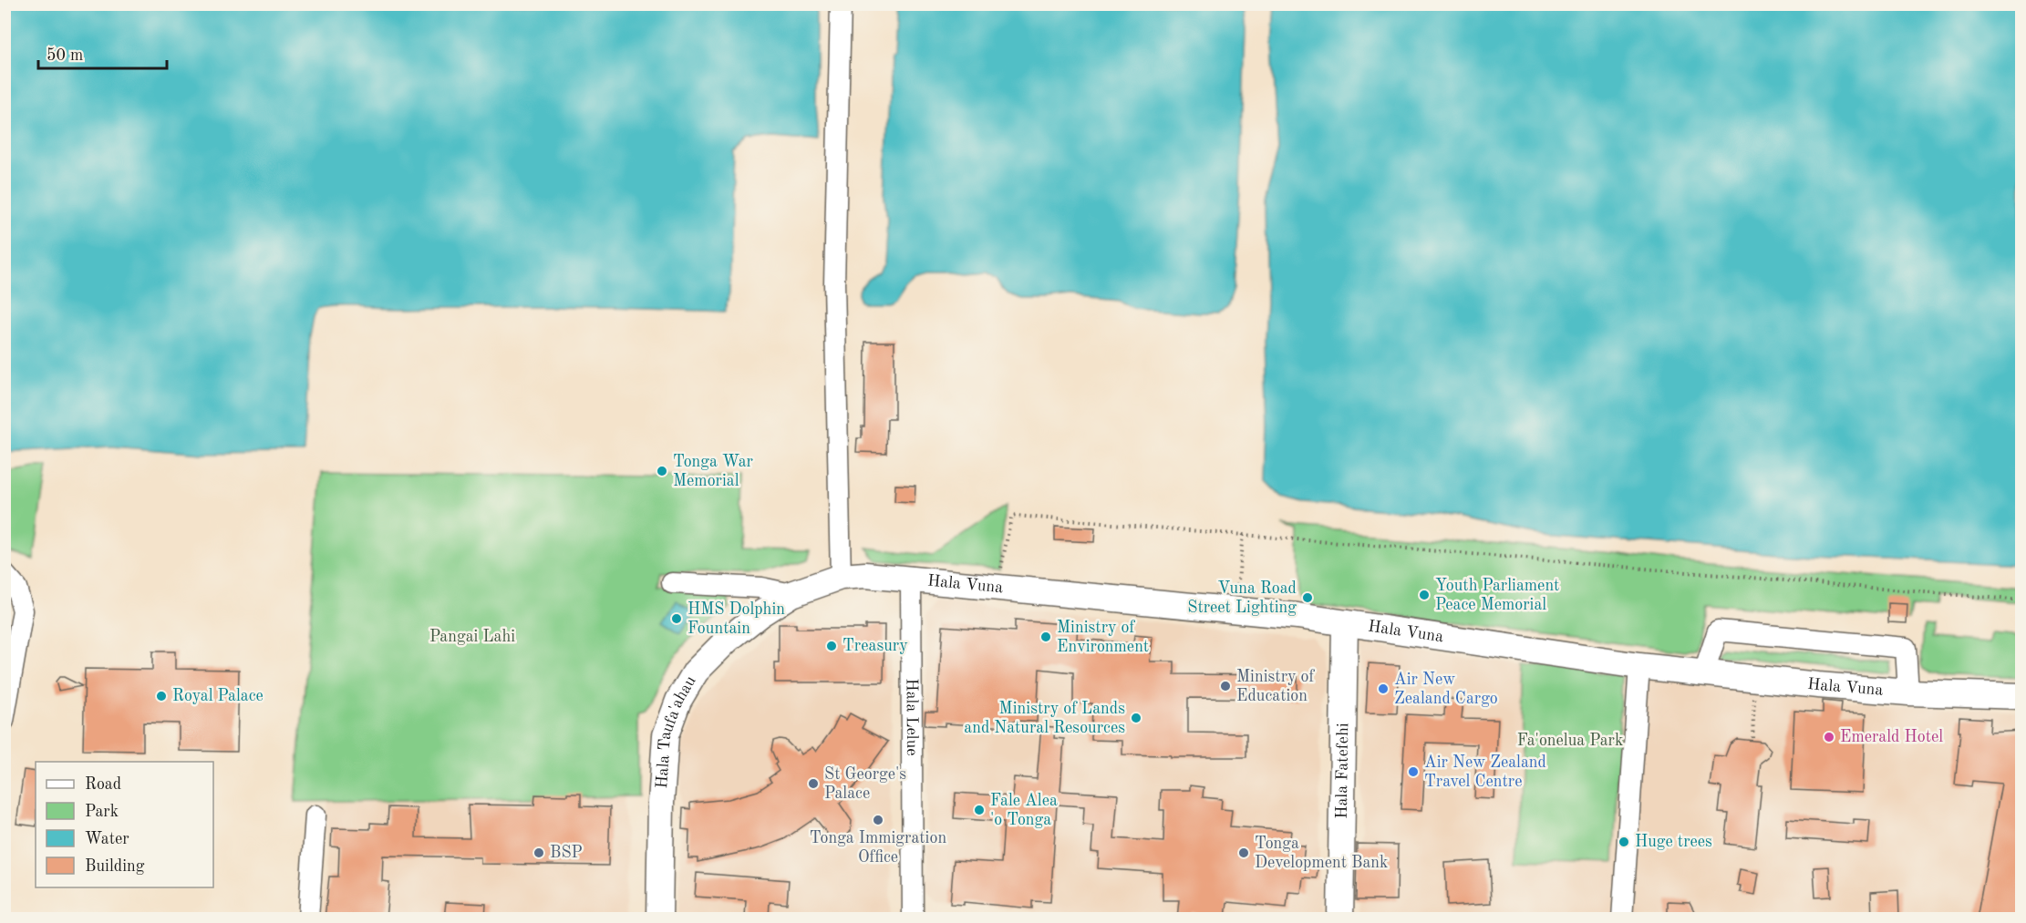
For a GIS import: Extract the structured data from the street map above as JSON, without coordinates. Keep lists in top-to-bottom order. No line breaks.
{"streets":{"main road":["Hala Vuna","Hala Taufa'ahau","Hala Fatefehi"],"street":["Hala Lelue"]},"crossings":[["Hala Vuna","Hala Lelue"],["Hala Vuna","Hala Taufa'ahau"],["Hala Vuna","Hala Fatefehi"]],"parks":["Pangai Lahi","Fa'onelua Park"],"places":["Tonga War Memorial","Youth Parliament Peace Memorial","Vuna Road Street Lighting","HMS Dolphin Fountain","Ministry of Environment","Treasury","Ministry of Education","Air New Zealand Cargo","Royal Palace","Ministry of Lands and Natural Resources","Emerald Hotel","Air New Zealand Travel Centre","St George's Palace","Fale Alea 'o Tonga","Tonga Immigration Office","Huge trees","BSP","Tonga Development Bank"],"legend":["Road","Park","Water","Building"],"scale_bar":"50 m"}
